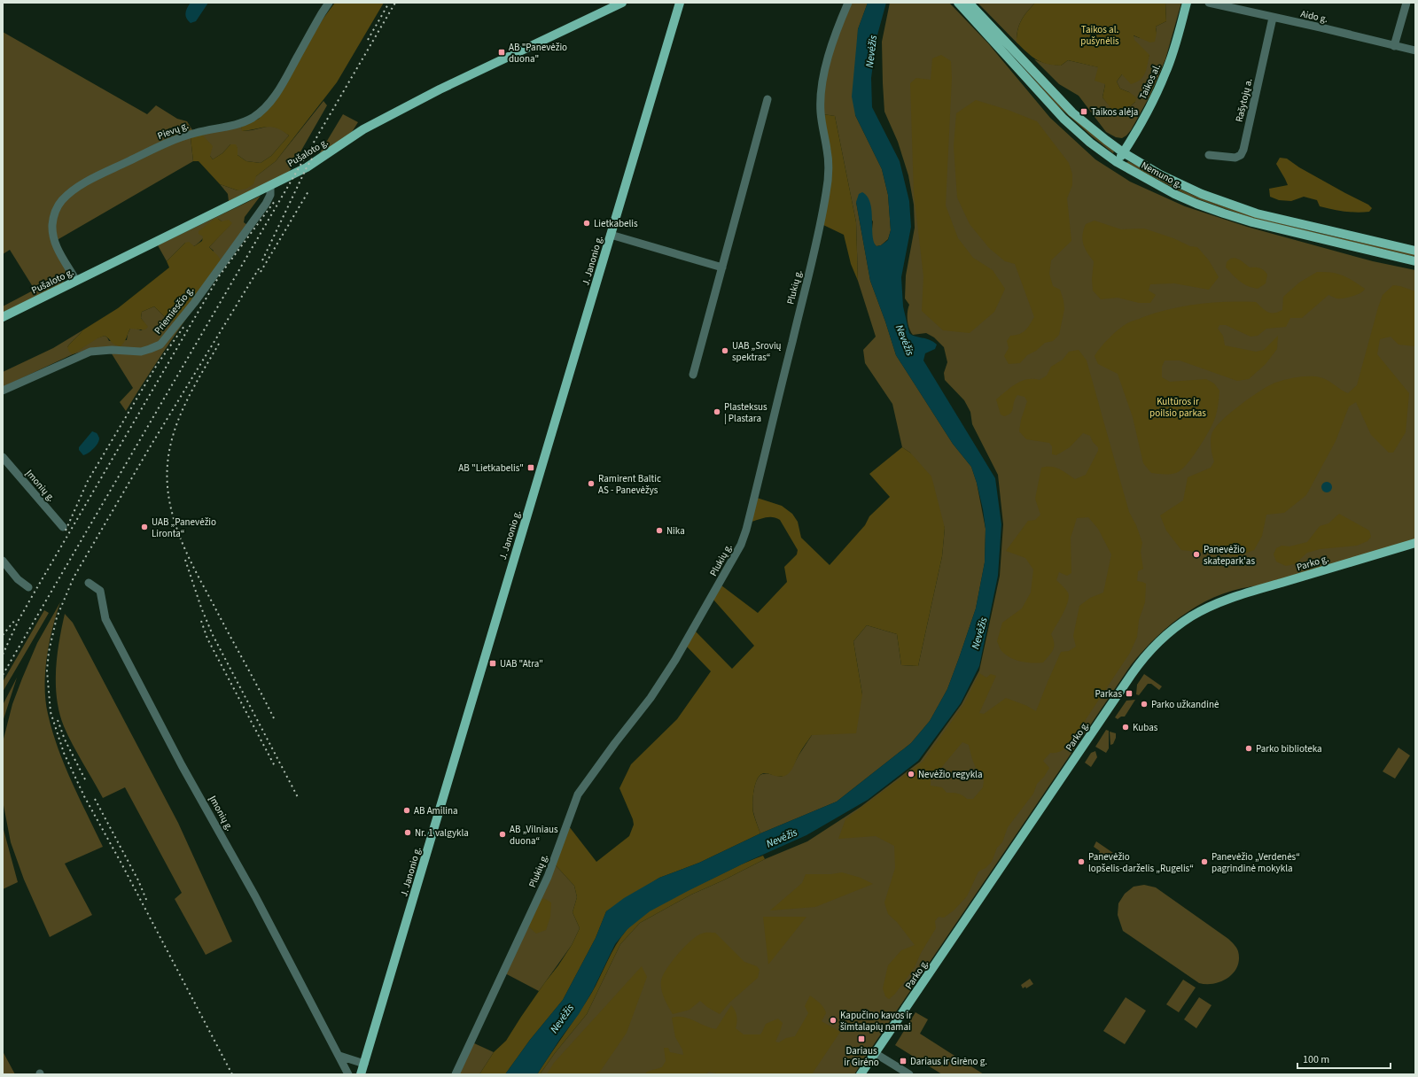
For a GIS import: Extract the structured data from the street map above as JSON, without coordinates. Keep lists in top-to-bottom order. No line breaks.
{"streets":{"main road":["Taikos al.","Pušaloto g.","Nemuno g.","J. Janonio g.","Parko g."],"street":["Aido g.","Rašytojų a.","Pievų g.","Plukių g.","Priemiesčio g.","Įmonių g."]},"crossings":[["Aido g.","Rašytojų a."],["Taikos al.","Nemuno g."],["Pievų g.","Pušaloto g."],["Pušaloto g.","Priemiesčio g."]],"water":["Nevėžis"],"parks":["Taikos al. pušynėlis","Kultūros ir poilsio parkas"],"places":{"transit":["AB \"Panevėžio duona\"","Taikos alėja","AB \"Lietkabelis\"","UAB \"Atra\"","Parkas","Dariaus ir Girėno","Dariaus ir Girėno g."],"other":["Lietkabelis","UAB „Srovių spektras“","Plasteksus | Plastara","Ramirent Baltic AS - Panevėžys","UAB „Panevėžio Lironta“","Nika","Panevėžio skatepark'as","Parko užkandinė","Kubas","Parko biblioteka","Nevėžio regykla","AB Amilina","Nr. 1 valgykla","AB „Vilniaus duona“","Panevėžio lopšelis-darželis „Rugelis“","Panevėžio „Verdenės“ pagrindinė mokykla","Kapučino kavos ir šimtalapių namai"]},"scale_bar":"100 m"}
